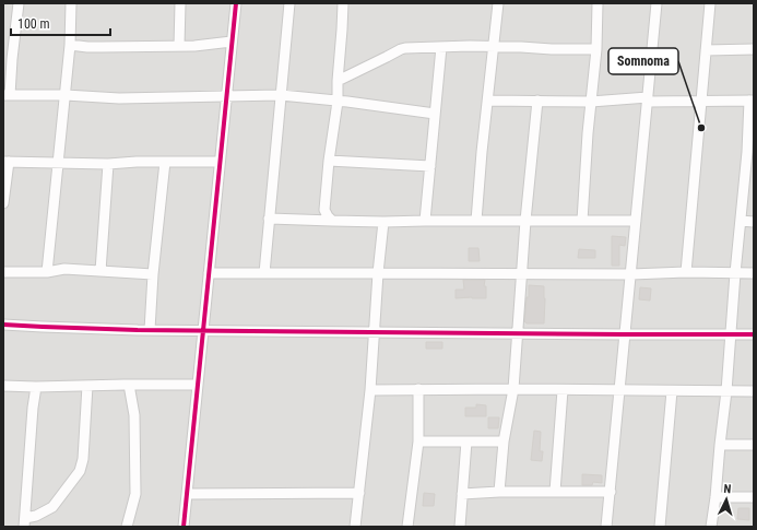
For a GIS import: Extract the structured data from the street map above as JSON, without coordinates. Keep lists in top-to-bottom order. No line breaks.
{"places":["Somnoma"],"scale_bar":"100 m","north":"top"}
